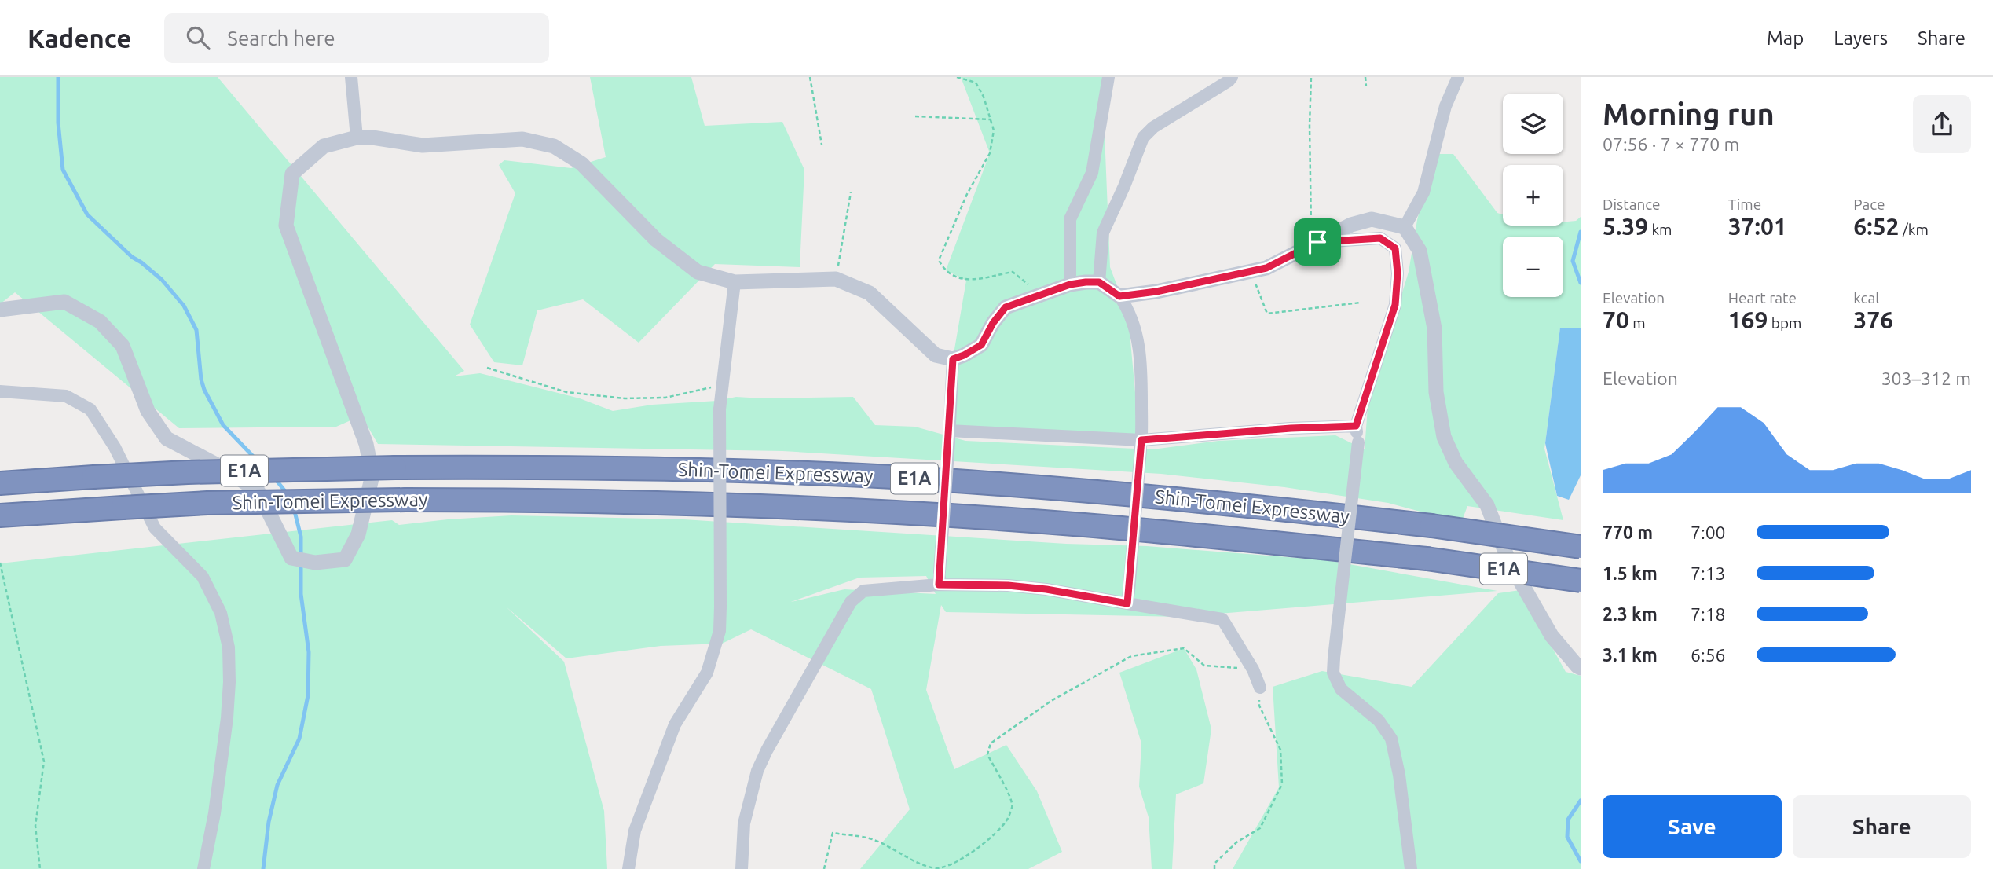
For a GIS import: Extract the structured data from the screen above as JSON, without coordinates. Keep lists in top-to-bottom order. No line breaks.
{"streets":{"highway":["E1A","Shin-Tomei Expressway"]},"page":{"header":"Kadence","search":"Search here","nav":["Map","Layers","Share"],"heading":["Morning run","07:56 · 7 × 770 m"],"map_buttons":["+","−"],"stats":[["Distance","5.39 km"],["Time","37:01"],["Pace","6:52 /km"],["Elevation","70 m"],["Heart rate","169 bpm"],["kcal","376"]],"chart":["Elevation","303–312 m"],"list":[{"name":"770 m","note":"7:00"},{"name":"1.5 km","note":"7:13"},{"name":"2.3 km","note":"7:18"},{"name":"3.1 km","note":"6:56"}],"buttons":["Save","Share"]}}
